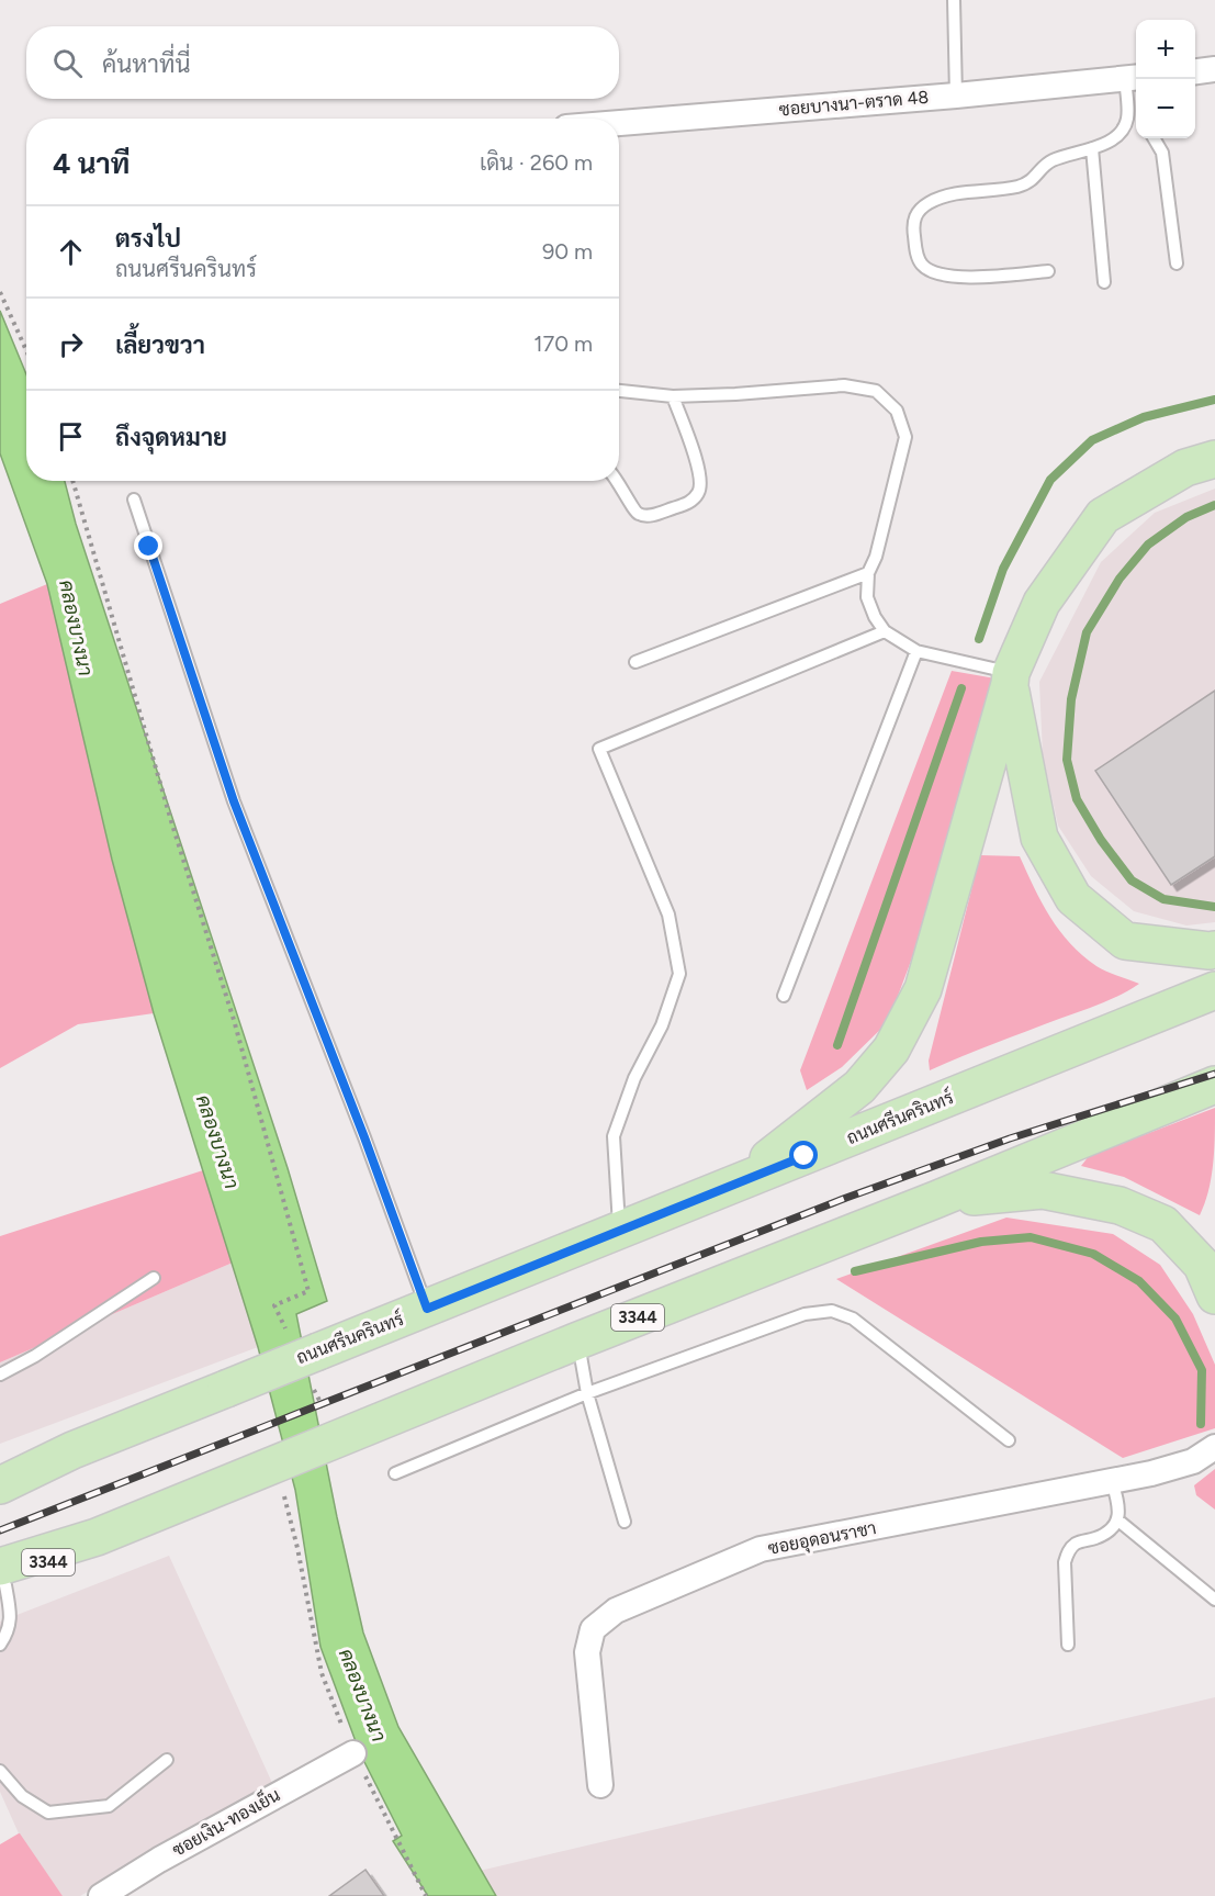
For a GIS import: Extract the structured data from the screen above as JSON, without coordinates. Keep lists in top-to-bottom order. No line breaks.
{"streets":{"main road":["ถนนศรีนครินทร์","3344"],"street":["ซอยบางนา-ตราด 48","ซอยอุดอนราชา","ซอยเงิน-ทองเย็น"]},"water":["คลองบางนา"],"page":{"map_buttons":["+","−"],"search":"ค้นหาที่นี่","heading":["4 นาที","เดิน · 260 m"],"list":[["ตรงไป","ถนนศรีนครินทร์","90 m"],["เลี้ยวขวา","170 m"],"ถึงจุดหมาย"]}}
